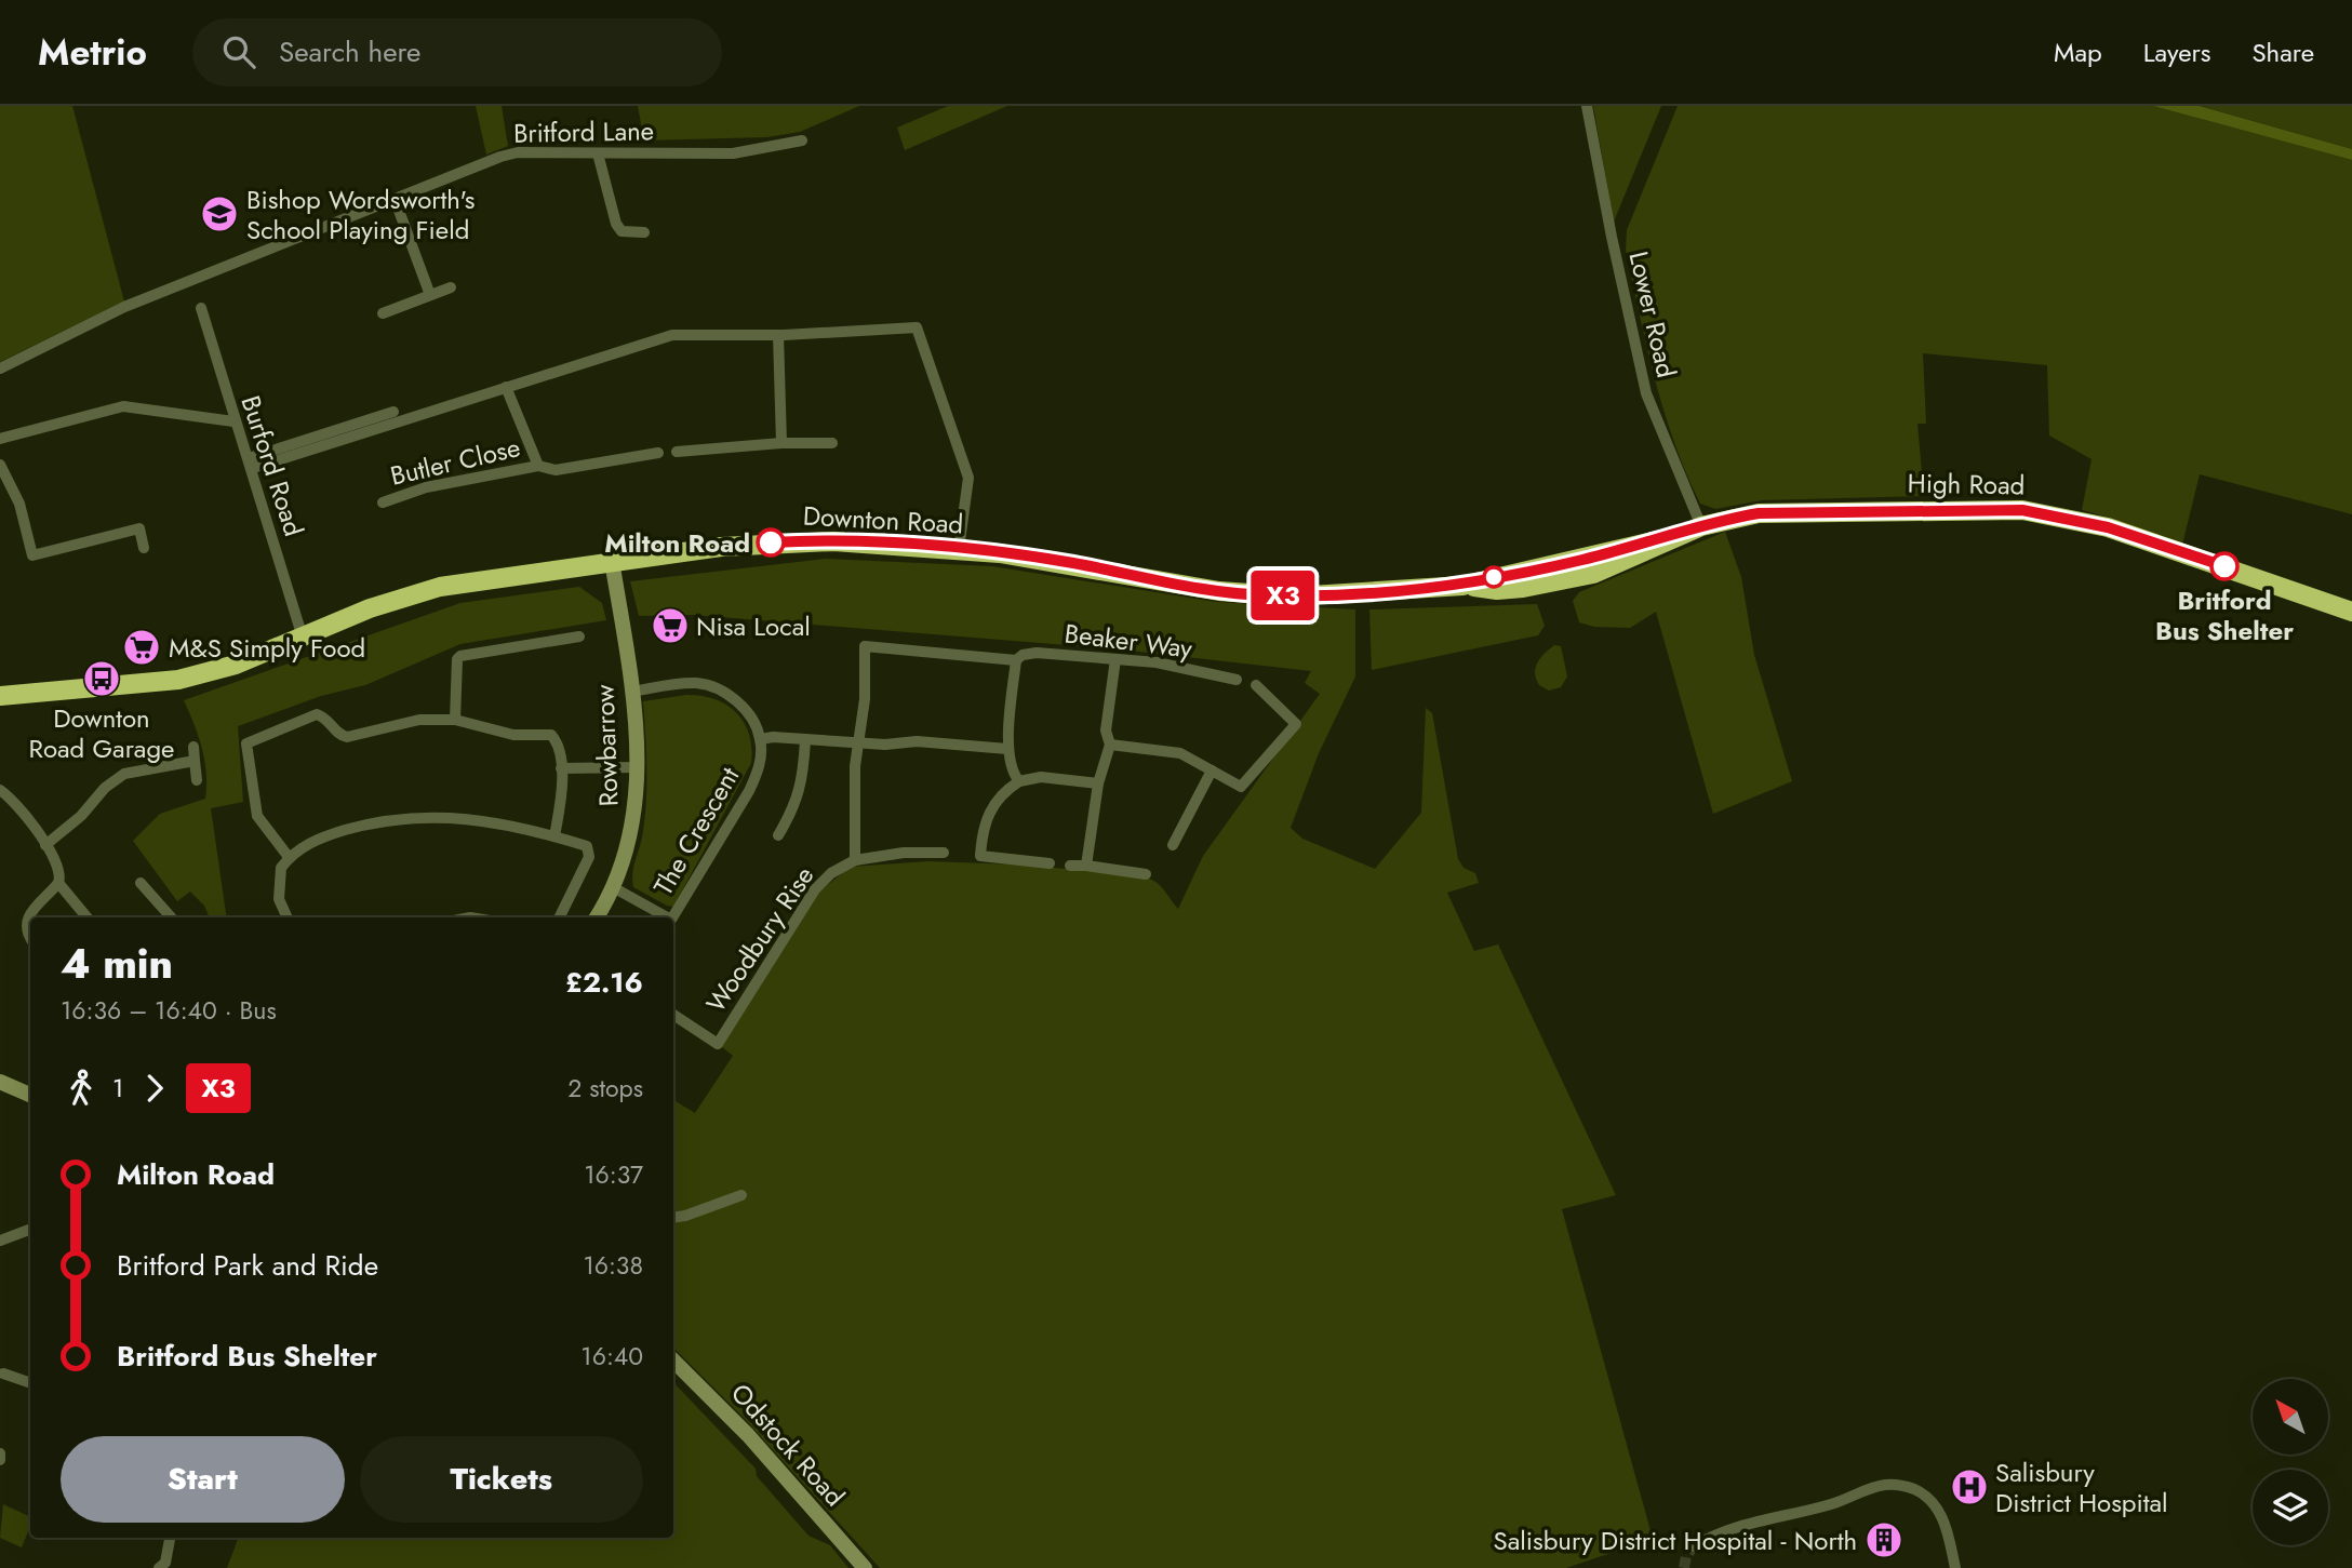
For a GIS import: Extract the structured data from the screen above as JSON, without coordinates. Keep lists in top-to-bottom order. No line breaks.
{"streets":{"highway":["High Road","Downton Road"],"street":["Britford Lane","Lower Road","Butler Close","Burford Road","Beaker Way","Rowbarrow","The Crescent","Woodbury Rise","Odstock Road"]},"crossings":[["Lower Road","High Road"],["Lower Road","Downton Road"],["Burford Road","Downton Road"],["High Road","Downton Road"],["Downton Road","Rowbarrow"],["Rowbarrow","The Crescent"]],"places":{"school or university":["Bishop Wordsworth's School Playing Field"],"other":["Milton Road","Britford Bus Shelter"],"supermarket":["Nisa Local","M&S Simply Food"],"bus stop":["Downton Road Garage"],"hospital":["Salisbury District Hospital"],"building":["Salisbury District Hospital - North"]},"lines":["bus line X3"],"north":"top left","page":{"header":"Metrio","search":"Search here","nav":["Map","Layers","Share"],"on_map":"X3","heading":["4 min","16:36 – 16:40 · Bus","£2.16"],"legs":["1","X3","2 stops"],"list":[{"name":"Milton Road","value":"16:37"},{"name":"Britford Park and Ride","value":"16:38"},{"name":"Britford Bus Shelter","value":"16:40"}],"buttons":["Start","Tickets"]}}
